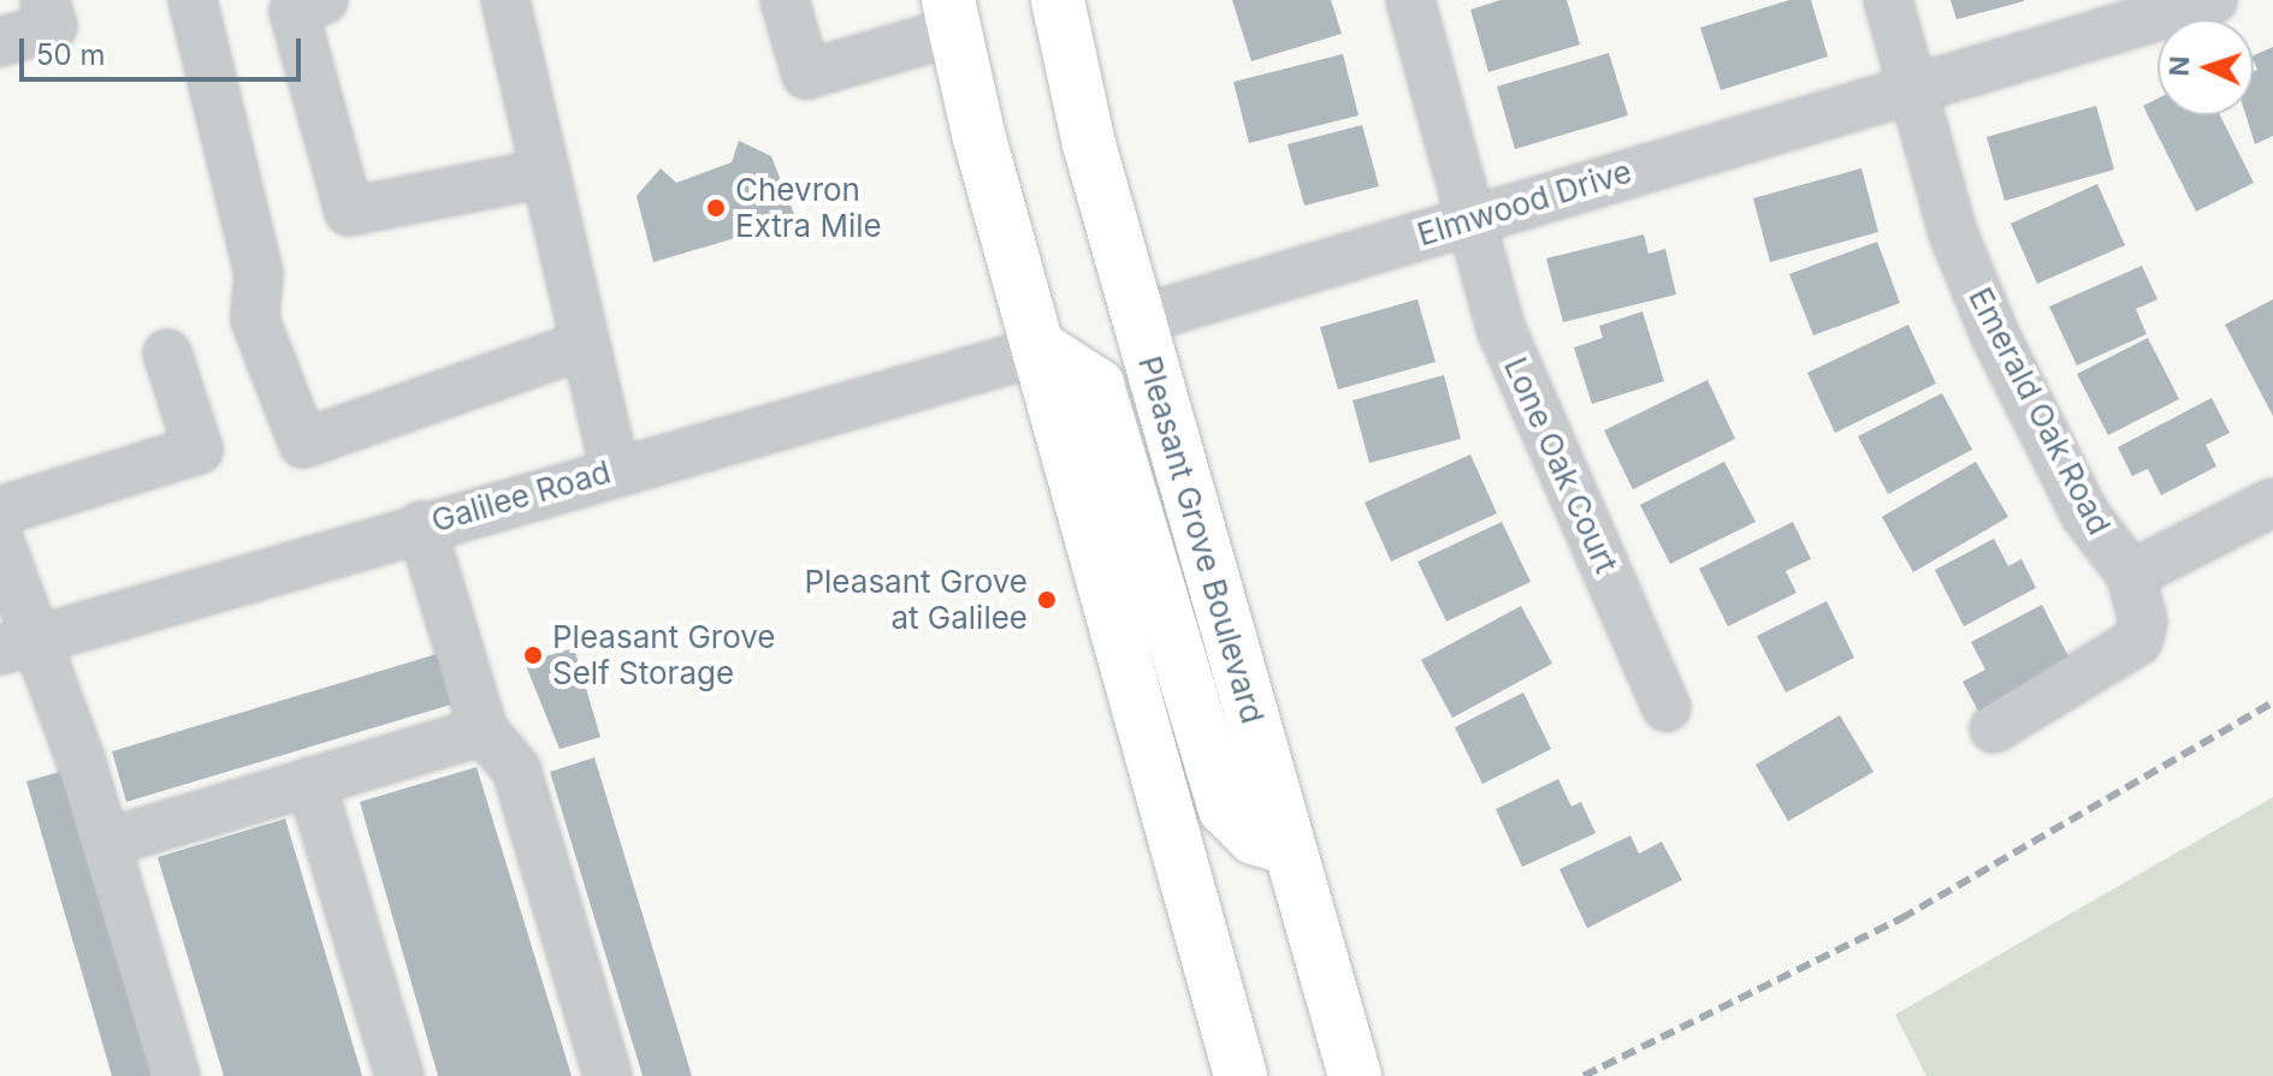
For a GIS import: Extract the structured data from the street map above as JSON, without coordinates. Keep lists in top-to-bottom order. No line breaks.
{"streets":{"main road":["Pleasant Grove Boulevard"],"street":["Elmwood Drive","Emerald Oak Road","Lone Oak Court","Galilee Road"]},"crossings":[["Elmwood Drive","Emerald Oak Road"],["Elmwood Drive","Lone Oak Court"],["Elmwood Drive","Pleasant Grove Boulevard"]],"places":["Chevron Extra Mile","Pleasant Grove at Galilee","Pleasant Grove Self Storage"],"scale_bar":"50 m","north":"left"}
